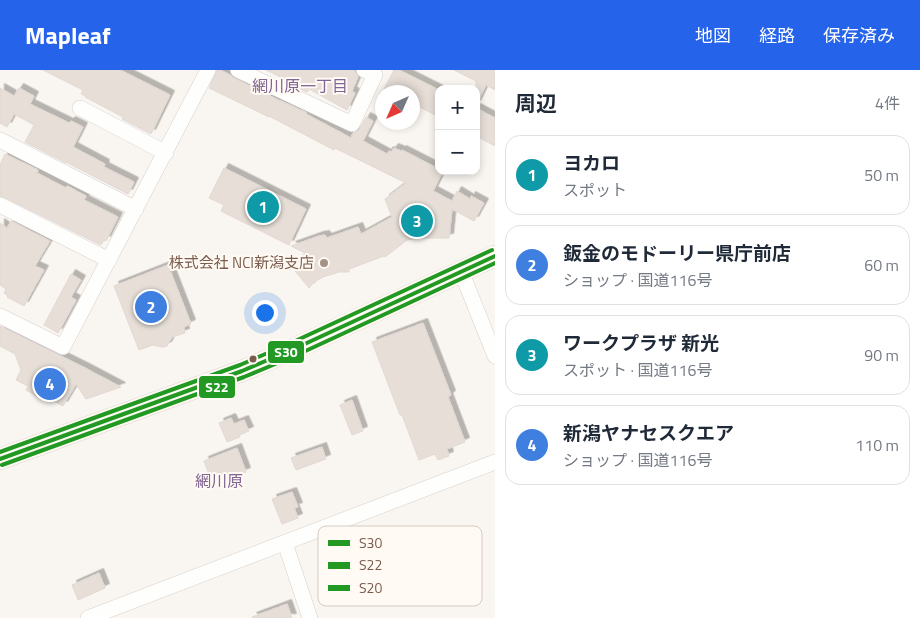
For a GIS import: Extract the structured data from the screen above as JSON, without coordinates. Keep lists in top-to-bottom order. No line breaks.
{"districts":["網川原一丁目","網川原"],"places":["株式会社 NCI新潟支店"],"lines":["transit line S20","transit line S30","transit line S22"],"legend":["S30","S22","S20"],"north":"bottom left","page":{"header":"Mapleaf","nav":["地図","経路","保存済み"],"heading":["周辺","4件"],"map_buttons":["+","−"],"list":[{"mark":"1","name":"ヨカロ","note":"スポット","value":"50 m"},{"mark":"2","name":"鈑金のモドーリー県庁前店","note":"ショップ · 国道116号","value":"60 m"},{"mark":"3","name":"ワークプラザ 新光","note":"スポット · 国道116号","value":"90 m"},{"mark":"4","name":"新潟ヤナセスクエア","note":"ショップ · 国道116号","value":"110 m"}],"pins":["1","3","2","4"]}}
